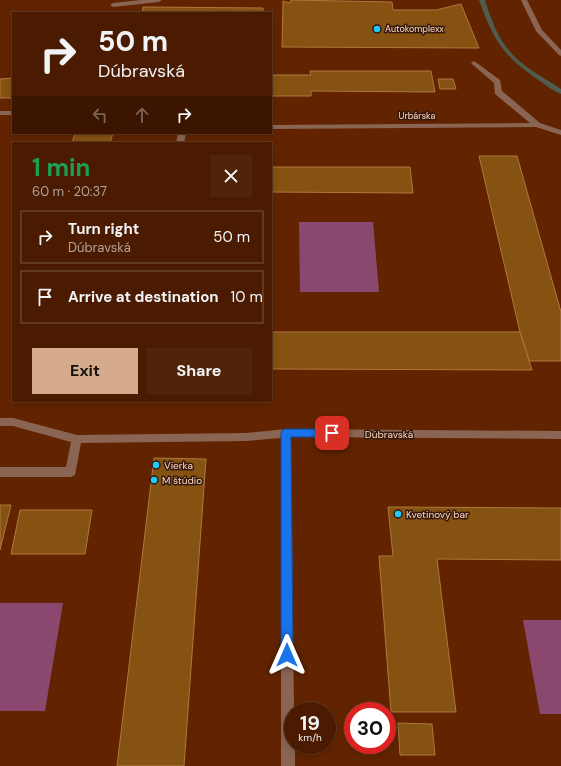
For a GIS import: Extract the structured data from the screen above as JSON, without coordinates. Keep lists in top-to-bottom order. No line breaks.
{"streets":{"street":["Urbárska","Dúbravská"]},"places":["Autokomplexx","Vierka","M štúdio","Kvetinový bar"],"page":{"turn":["50 m","Dúbravská"],"heading":["1 min","60 m · 20:37"],"list":[{"name":"Turn right","note":"Dúbravská","value":"50 m"},{"name":"Arrive at destination","value":"10 m"}],"buttons":["Exit","Share"],"speed":"19 km/h","limit":"30"}}
